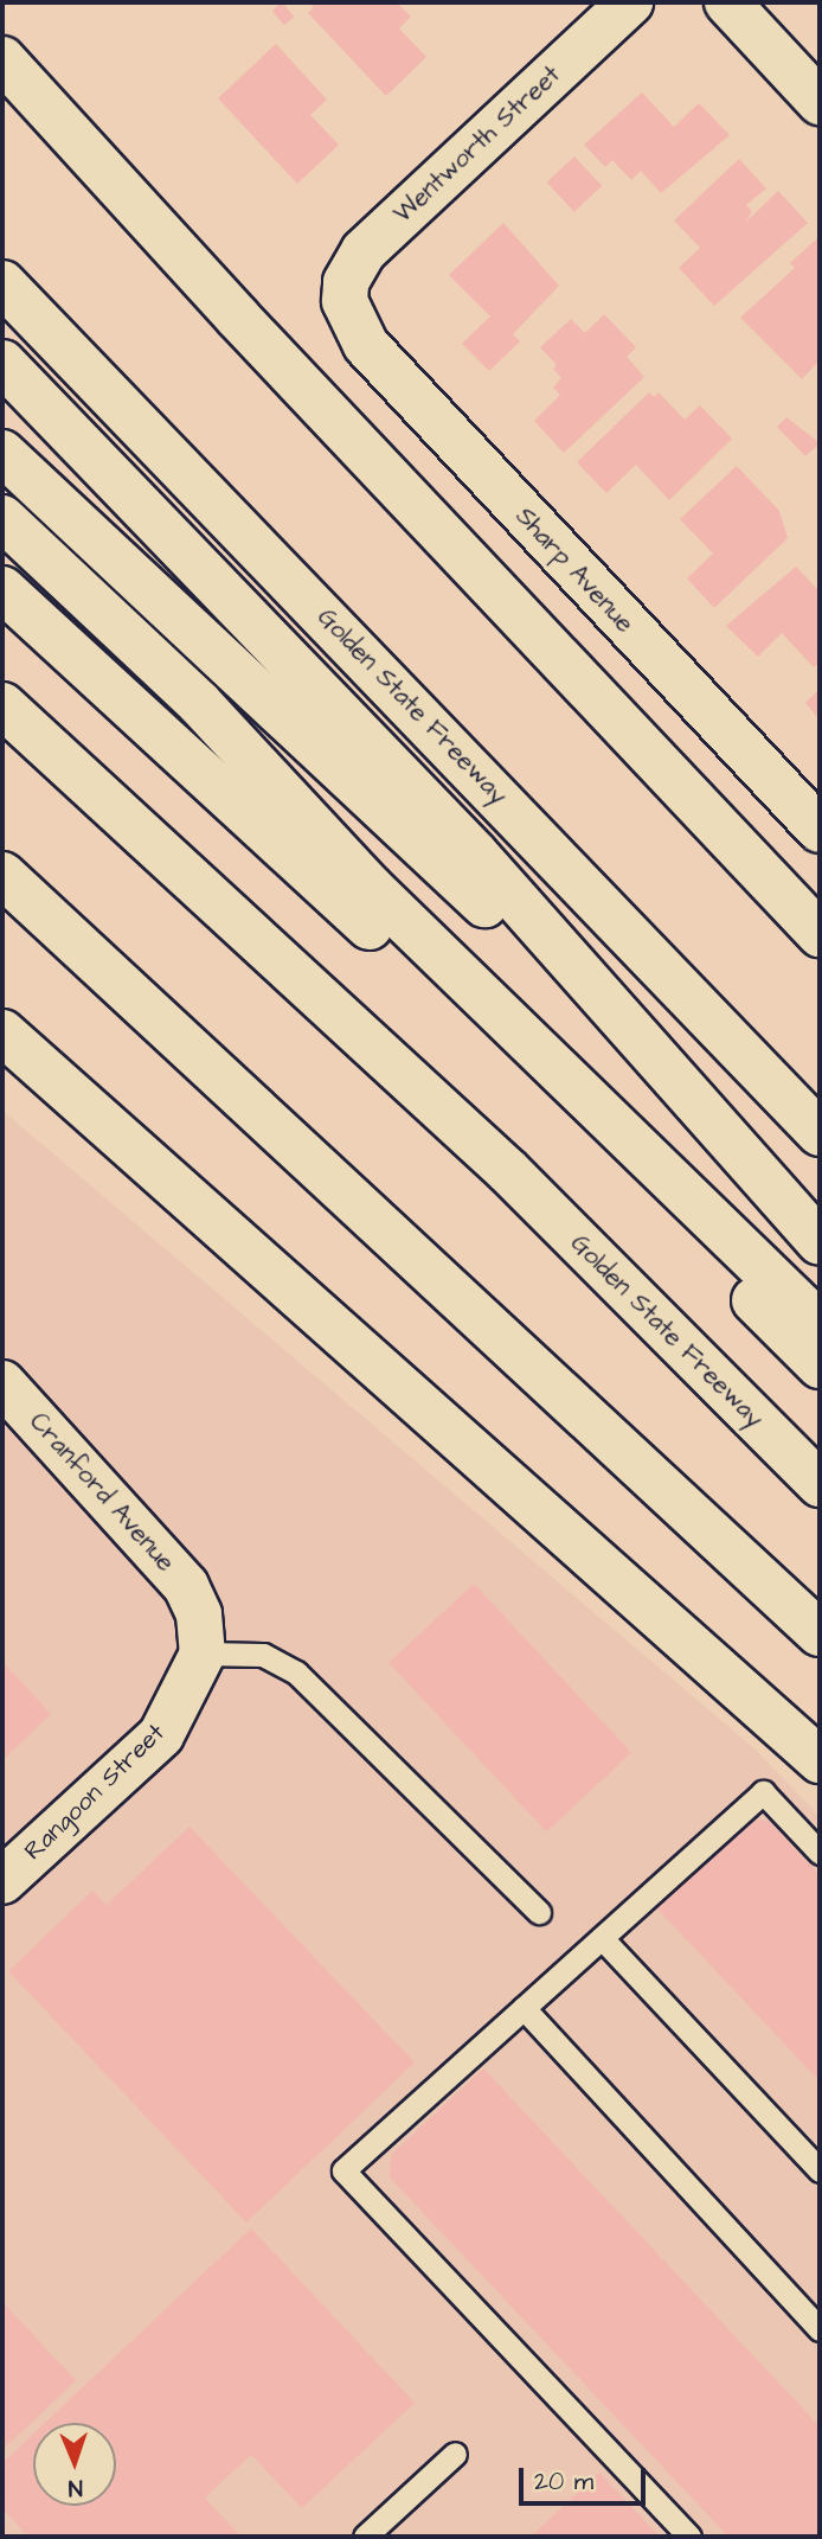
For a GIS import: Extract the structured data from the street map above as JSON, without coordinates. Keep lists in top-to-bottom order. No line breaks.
{"streets":{"main road":["Wentworth Street","Sharp Avenue","Golden State Freeway","Cranford Avenue","Rangoon Street"]},"crossings":[["Wentworth Street","Sharp Avenue"],["Cranford Avenue","Rangoon Street"]],"scale_bar":"20 m","north":"bottom"}
